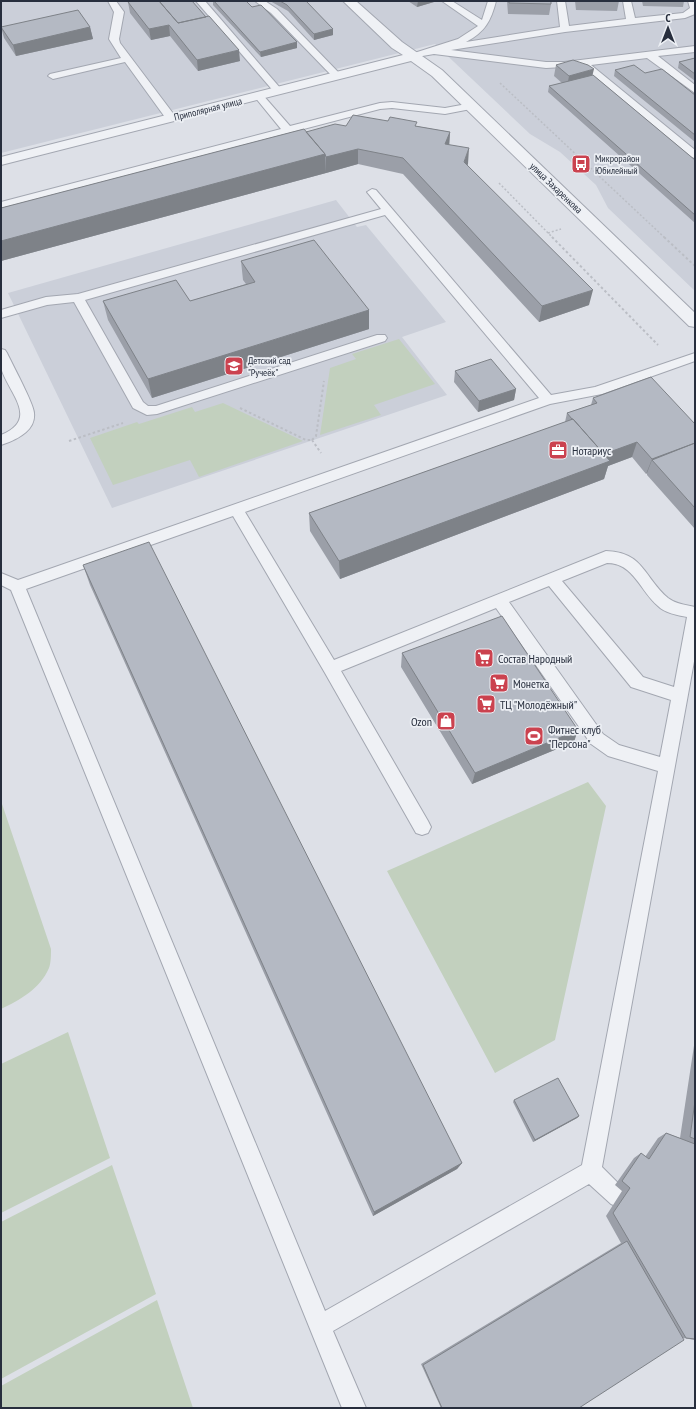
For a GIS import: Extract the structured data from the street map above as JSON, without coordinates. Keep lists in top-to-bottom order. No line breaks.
{"streets":{"street":["Приполярная улица","улица Захаренкова"]},"crossings":[["Приполярная улица","улица Захаренкова"]],"places":{"bus stop":["Микрорайон Юбилейный"],"school or university":["Детский сад \"Ручеёк\""],"office":["Нотариус"],"supermarket":["Состав Народный","Монетка","ТЦ \"Молодёжный\""],"shop":["Ozon"],"sports":["Фитнес клуб \"Персона\""]},"north":"top"}
